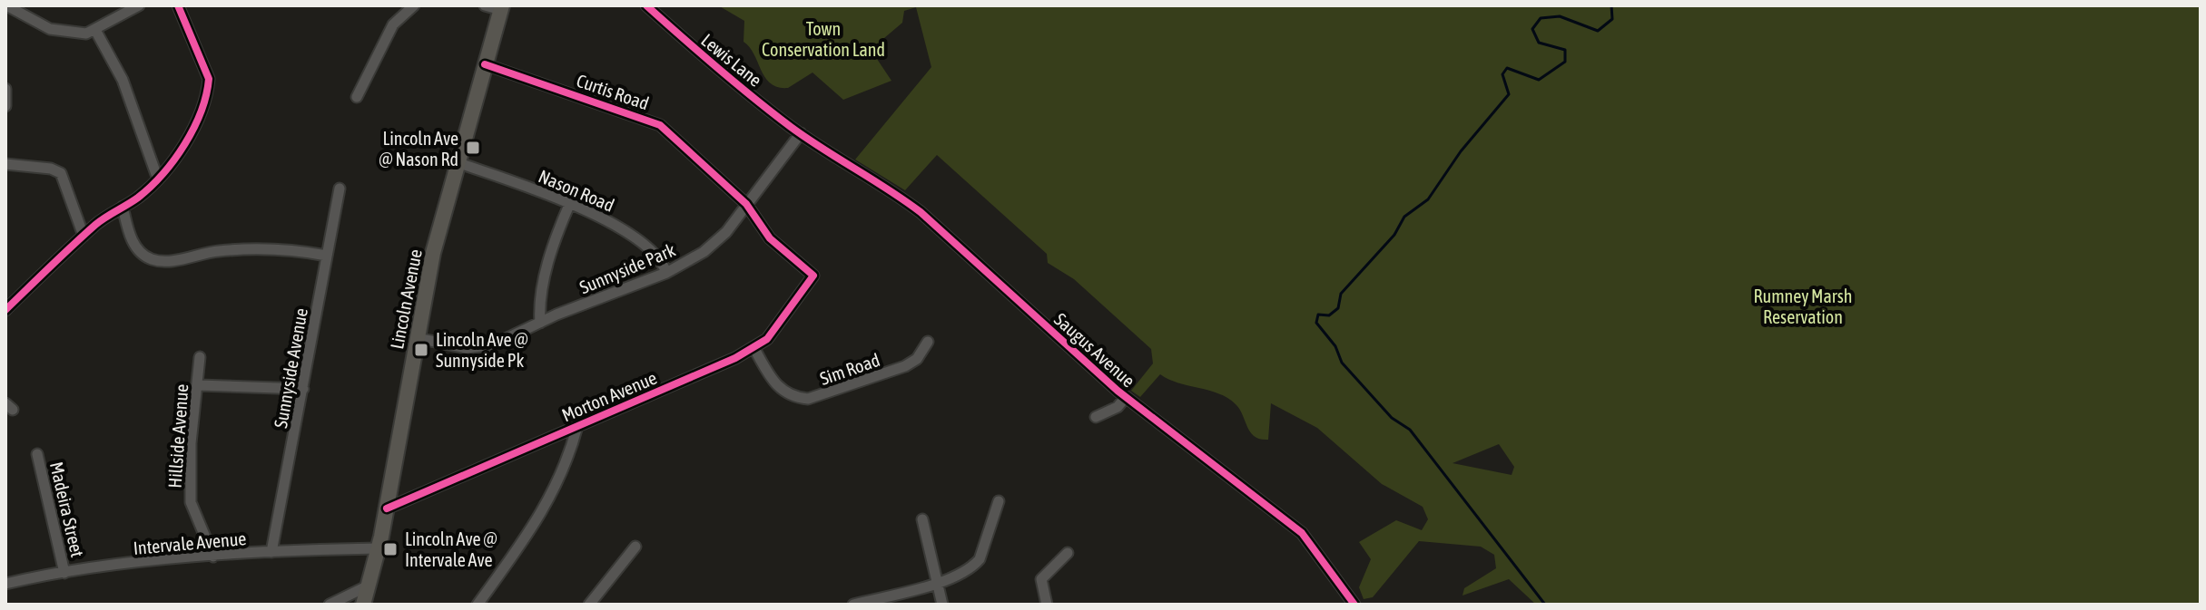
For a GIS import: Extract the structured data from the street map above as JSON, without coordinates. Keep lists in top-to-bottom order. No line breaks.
{"streets":{"main road":["Lincoln Avenue"],"street":["Lewis Lane","Curtis Road","Nason Road","Sunnyside Park","Saugus Avenue","Sunnyside Avenue","Sim Road","Morton Avenue","Hillside Avenue","Madeira Street","Intervale Avenue"]},"crossings":[["Lewis Lane","Sunnyside Park"],["Lewis Lane","Saugus Avenue"],["Curtis Road","Sunnyside Park"],["Curtis Road","Lincoln Avenue"],["Curtis Road","Morton Avenue"],["Nason Road","Sunnyside Park"],["Nason Road","Lincoln Avenue"],["Sunnyside Park","Lincoln Avenue"],["Sunnyside Park","Saugus Avenue"],["Lincoln Avenue","Morton Avenue"],["Lincoln Avenue","Intervale Avenue"],["Sunnyside Avenue","Intervale Avenue"],["Sim Road","Morton Avenue"],["Hillside Avenue","Intervale Avenue"],["Madeira Street","Intervale Avenue"]],"parks":["Town Conservation Land","Rumney Marsh Reservation"],"places":{"transit":["Lincoln Ave @ Nason Rd","Lincoln Ave @ Sunnyside Pk","Lincoln Ave @ Intervale Ave"]}}
